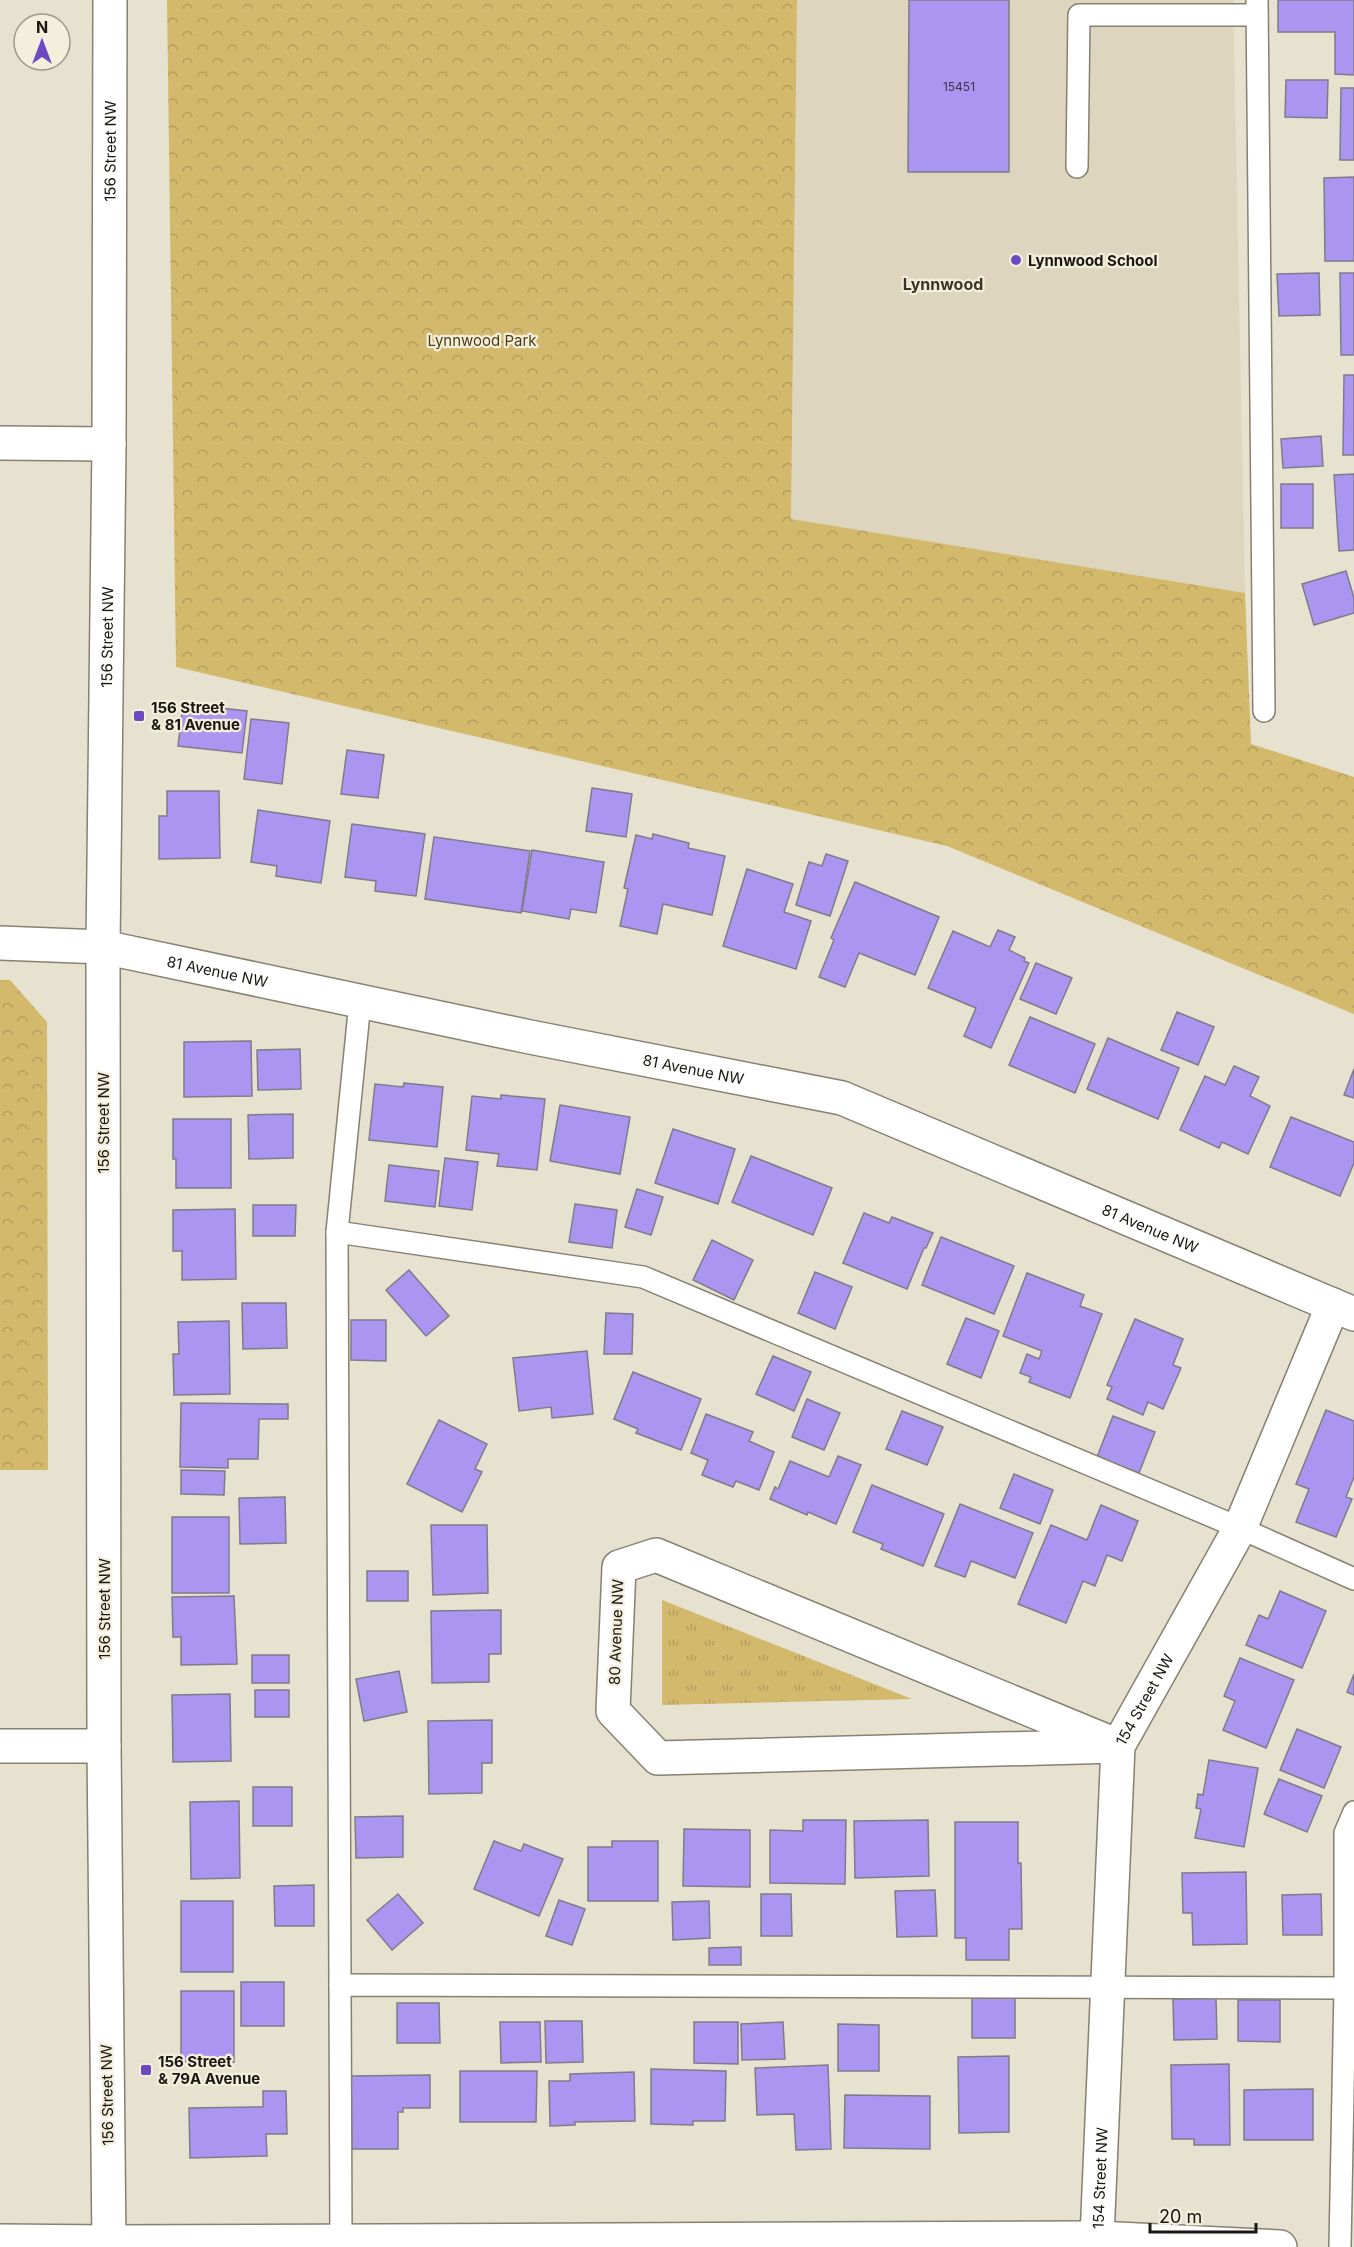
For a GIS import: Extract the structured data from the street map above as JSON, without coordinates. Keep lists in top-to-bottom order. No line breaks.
{"streets":{"street":["156 Street NW","81 Avenue NW","80 Avenue NW","154 Street NW"]},"crossings":[["156 Street NW","81 Avenue NW"],["81 Avenue NW","154 Street NW"],["80 Avenue NW","154 Street NW"]],"districts":["Lynnwood"],"parks":["Lynnwood Park"],"places":{"other":["Lynnwood School"],"transit":["156 Street & 81 Avenue","156 Street & 79A Avenue"]},"house_numbers":["15451"],"scale_bar":"20 m","north":"top"}
